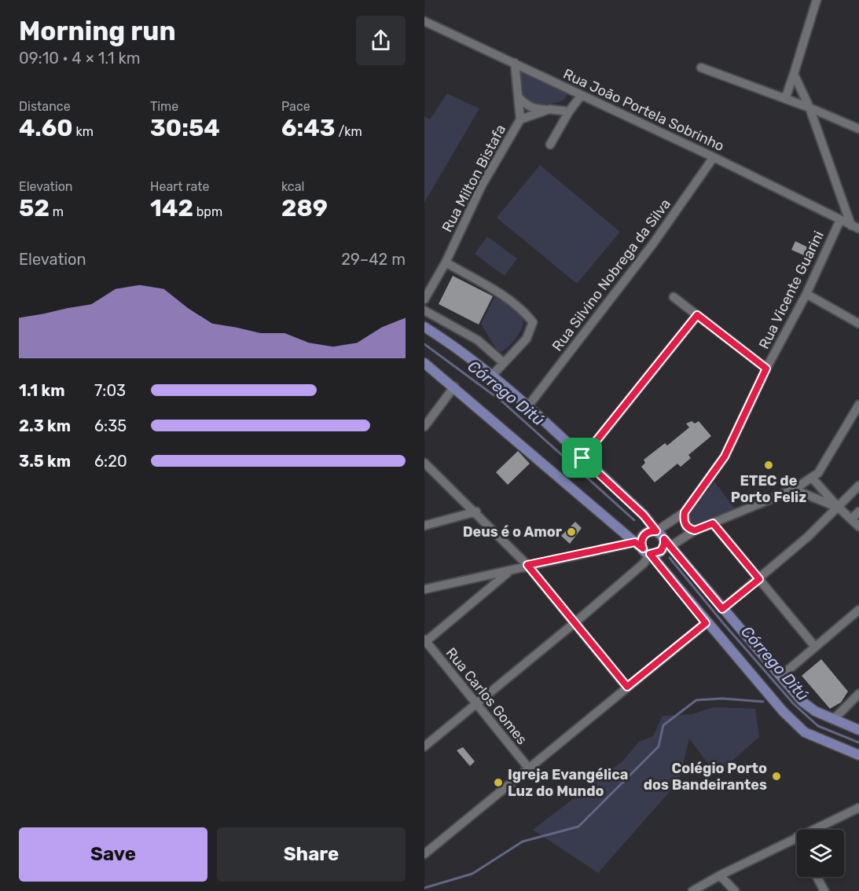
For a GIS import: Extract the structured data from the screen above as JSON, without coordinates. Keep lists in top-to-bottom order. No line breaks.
{"streets":{"street":["Rua João Portela Sobrinho","Rua Milton Bistafa","Rua Silvino Nobrega da Silva","Rua Vicente Guarini","Rua Carlos Gomes"]},"crossings":[["Rua João Portela Sobrinho","Rua Milton Bistafa"],["Rua João Portela Sobrinho","Rua Silvino Nobrega da Silva"],["Rua João Portela Sobrinho","Rua Vicente Guarini"]],"water":["Córrego Ditú"],"places":["ETEC de Porto Feliz","Deus é o Amor","Colégio Porto dos Bandeirantes","Igreja Evangélica Luz do Mundo"],"page":{"heading":["Morning run","09:10 · 4 × 1.1 km"],"stats":[["Distance","4.60 km"],["Time","30:54"],["Pace","6:43 /km"],["Elevation","52 m"],["Heart rate","142 bpm"],["kcal","289"]],"chart":["Elevation","29–42 m"],"list":[{"name":"1.1 km","note":"7:03"},{"name":"2.3 km","note":"6:35"},{"name":"3.5 km","note":"6:20"}],"buttons":["Save","Share"]}}
